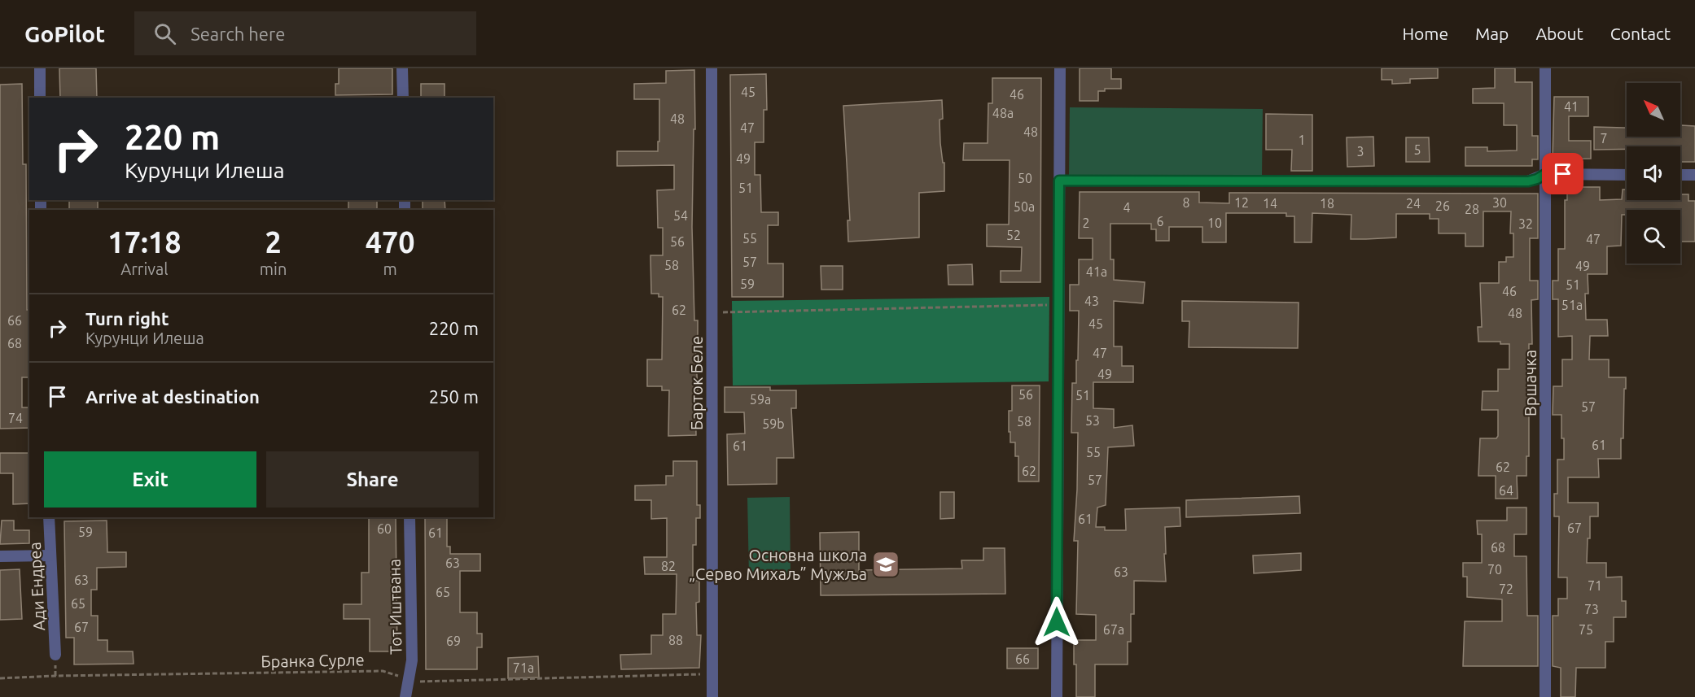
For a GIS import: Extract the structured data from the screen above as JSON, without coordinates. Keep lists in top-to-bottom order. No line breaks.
{"streets":{"street":["Барток Беле","Вршачка","Ади Ендреа","Тот Иштвана"],"path":["Бранка Сурле"]},"crossings":[["Барток Беле","Бранка Сурле"],["Тот Иштвана","Бранка Сурле"]],"places":{"school or university":["Основна школа „Серво Михаљ” Мужља"]},"house_numbers":["45","46","41","48a","48","47","48","7","1","5","3","49","50","51","8","12","30","14","18","24","26","50a","4","28","54","6","2","10","32","52","55","47","56","57","58","49","41a","59","51","46","43","51a","62","48","66","45","68","47","49","56","51","59a","57","74","53","58","59b","61","61","55","62","62","57","64","61","67","60","59","61","68","63","82","70","63","63","71","72","65","65","73","67","67a","75","88","69","66","71a"],"north":"top left","page":{"header":"GoPilot","search":"Search here","nav":["Home","Map","About","Contact"],"turn":["220 m","Курунци Илеша"],"eta":["17:18","Arrival","2","min","470","m"],"list":[{"name":"Turn right","note":"Курунци Илеша","value":"220 m"},{"name":"Arrive at destination","value":"250 m"}],"buttons":["Exit","Share"]}}
